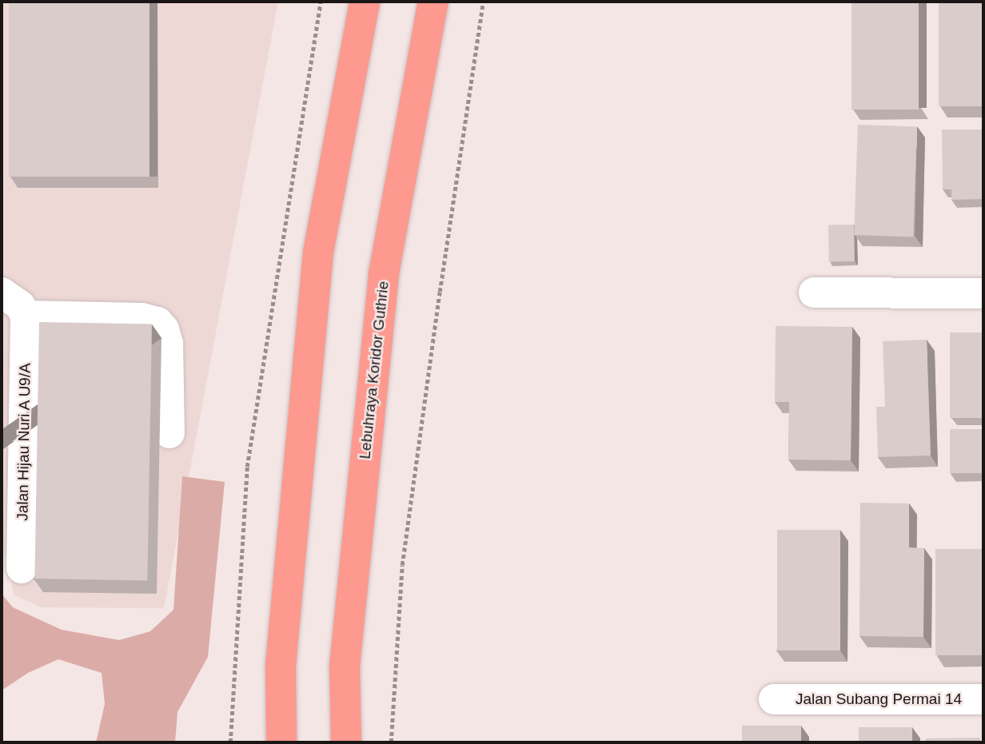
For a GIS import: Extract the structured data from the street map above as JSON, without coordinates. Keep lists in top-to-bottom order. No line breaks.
{"streets":{"highway":["Lebuhraya Koridor Guthrie"],"street":["Jalan Hijau Nuri A U9/A","Jalan Subang Permai 14"]}}
